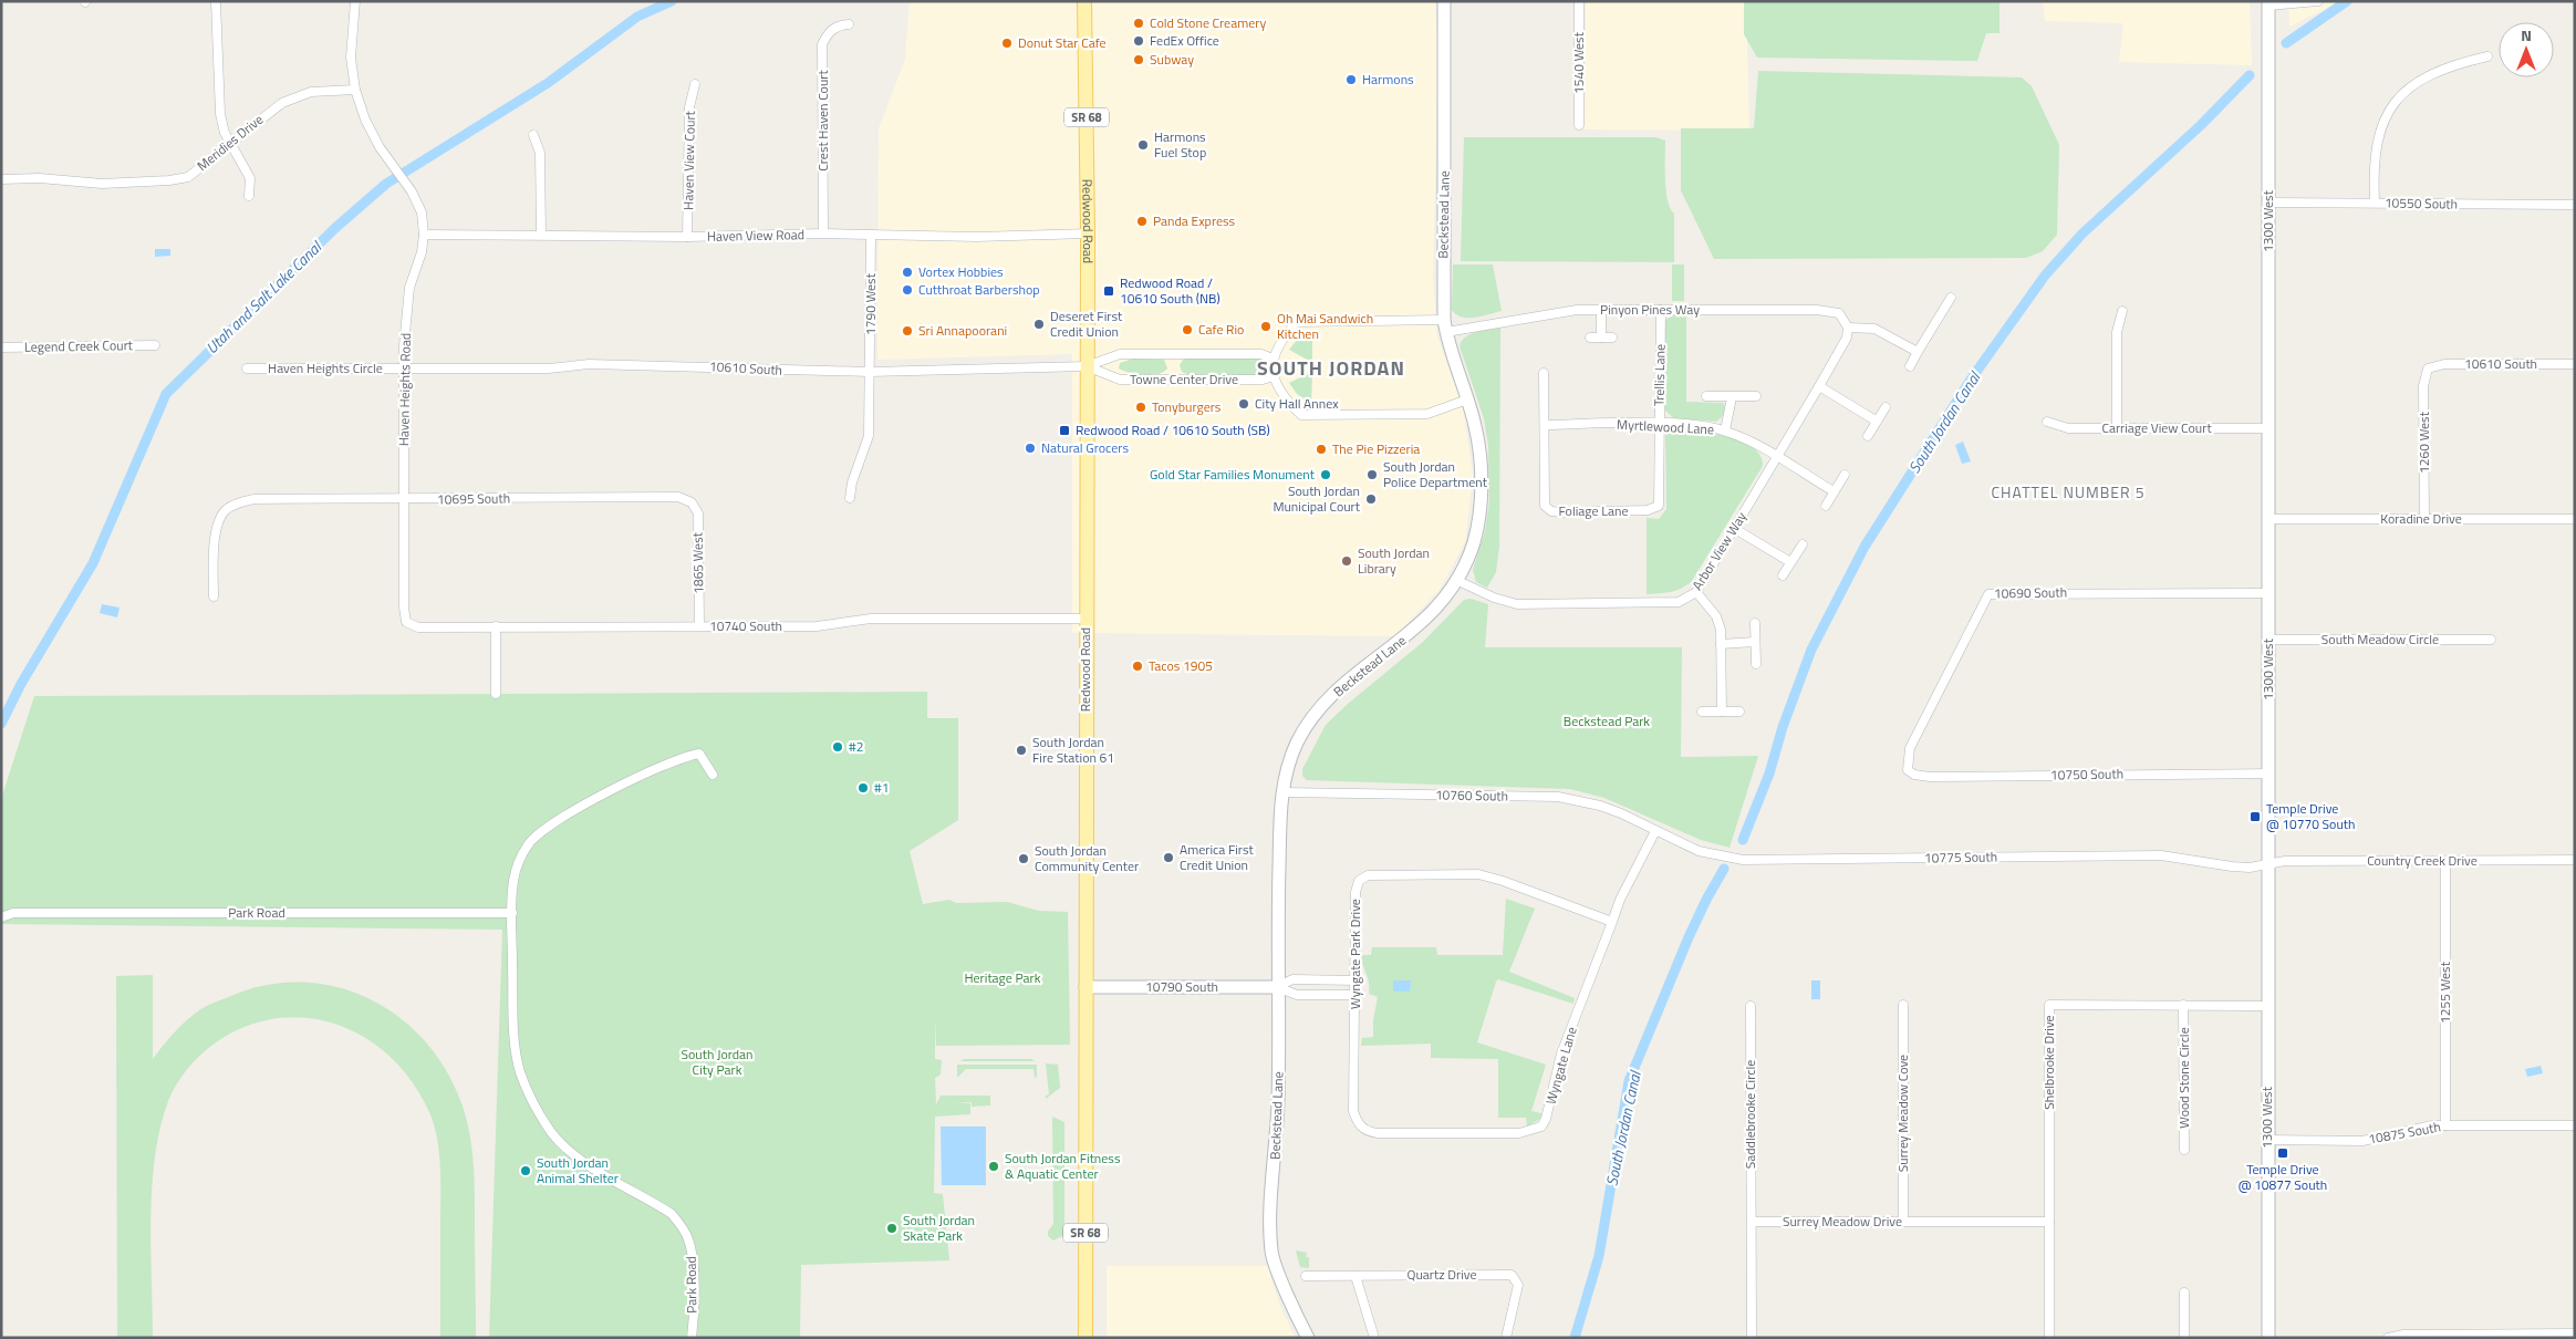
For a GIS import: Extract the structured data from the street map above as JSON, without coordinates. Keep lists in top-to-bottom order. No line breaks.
{"streets":{"main road":["SR 68","Redwood Road"],"street":["1540 West","Crest Haven Court","Meridies Drive","Haven View Court","10550 South","Beckstead Lane","1300 West","Haven View Road","1790 West","Pinyon Pines Way","Legend Creek Court","10610 South","Haven Heights Circle","Trellis Lane","Towne Center Drive","Haven Heights Road","Myrtlewood Lane","Carriage View Court","1260 West","10695 South","Foliage Lane","Koradine Drive","Arbor View Way","1865 West","10690 South","10740 South","South Meadow Circle","10750 South","10760 South","10775 South","Country Creek Drive","Park Road","Wyngate Park Drive","10790 South","1255 West","Shelbrooke Drive","Wyngate Lane","Wood Stone Circle","Surrey Meadow Cove","Saddlebrooke Circle","10875 South","Surrey Meadow Drive","Quartz Drive"]},"crossings":[["Crest Haven Court","Haven View Road"],["Meridies Drive","Haven Heights Road"],["Haven View Court","Haven View Road"],["10550 South","1300 West"],["Beckstead Lane","Pinyon Pines Way"],["Beckstead Lane","Arbor View Way"],["Beckstead Lane","10760 South"],["Beckstead Lane","10790 South"],["Redwood Road","Haven View Road"],["Redwood Road","10610 South"],["Redwood Road","Towne Center Drive"],["Redwood Road","10740 South"],["Redwood Road","10790 South"],["1300 West","Carriage View Court"],["1300 West","Koradine Drive"],["1300 West","10690 South"],["1300 West","South Meadow Circle"],["1300 West","10750 South"],["1300 West","10775 South"],["1300 West","Country Creek Drive"],["1300 West","Shelbrooke Drive"],["1300 West","10875 South"],["Haven View Road","1790 West"],["Haven View Road","Haven Heights Road"],["1790 West","10610 South"],["Pinyon Pines Way","Trellis Lane"],["Pinyon Pines Way","Arbor View Way"],["10610 South","Haven Heights Circle"],["10610 South","Towne Center Drive"],["10610 South","Haven Heights Road"],["10610 South","1260 West"],["Haven Heights Circle","Haven Heights Road"],["Trellis Lane","Myrtlewood Lane"],["Trellis Lane","Foliage Lane"],["Haven Heights Road","10695 South"],["Haven Heights Road","10740 South"],["Myrtlewood Lane","Foliage Lane"],["Myrtlewood Lane","Arbor View Way"],["1260 West","Koradine Drive"],["10695 South","1865 West"],["1865 West","10740 South"],["10690 South","10750 South"],["10760 South","10775 South"],["10760 South","Wyngate Lane"],["10775 South","Country Creek Drive"],["10775 South","Wyngate Lane"],["Country Creek Drive","1255 West"],["Wyngate Park Drive","10790 South"],["Wyngate Park Drive","Wyngate Lane"],["1255 West","10875 South"],["Shelbrooke Drive","Wood Stone Circle"],["Shelbrooke Drive","Surrey Meadow Drive"],["Surrey Meadow Cove","Surrey Meadow Drive"],["Saddlebrooke Circle","Surrey Meadow Drive"]],"districts":["SOUTH JORDAN","CHATTEL NUMBER 5"],"water":["Utah and Salt Lake Canal","South Jordan Canal"],"parks":["Beckstead Park","Heritage Park","South Jordan City Park"],"places":{"other":["Cold Stone Creamery","FedEx Office","Donut Star Cafe","Subway","Harmons","Harmons Fuel Stop","Panda Express","Vortex Hobbies","Cutthroat Barbershop","Deseret First Credit Union","Oh Mai Sandwich Kitchen","Cafe Rio","Sri Annapoorani","City Hall Annex","Tonyburgers","Natural Grocers","The Pie Pizzeria","Gold Star Families Monument","South Jordan Police Department","South Jordan Municipal Court","South Jordan Library","Tacos 1905","#2","South Jordan Fire Station 61","#1","America First Credit Union","South Jordan Community Center","South Jordan Fitness & Aquatic Center","South Jordan Animal Shelter","South Jordan Skate Park"],"transit":["Redwood Road / 10610 South (NB)","Redwood Road / 10610 South (SB)","Temple Drive @ 10770 South","Temple Drive @ 10877 South"]},"north":"top"}
